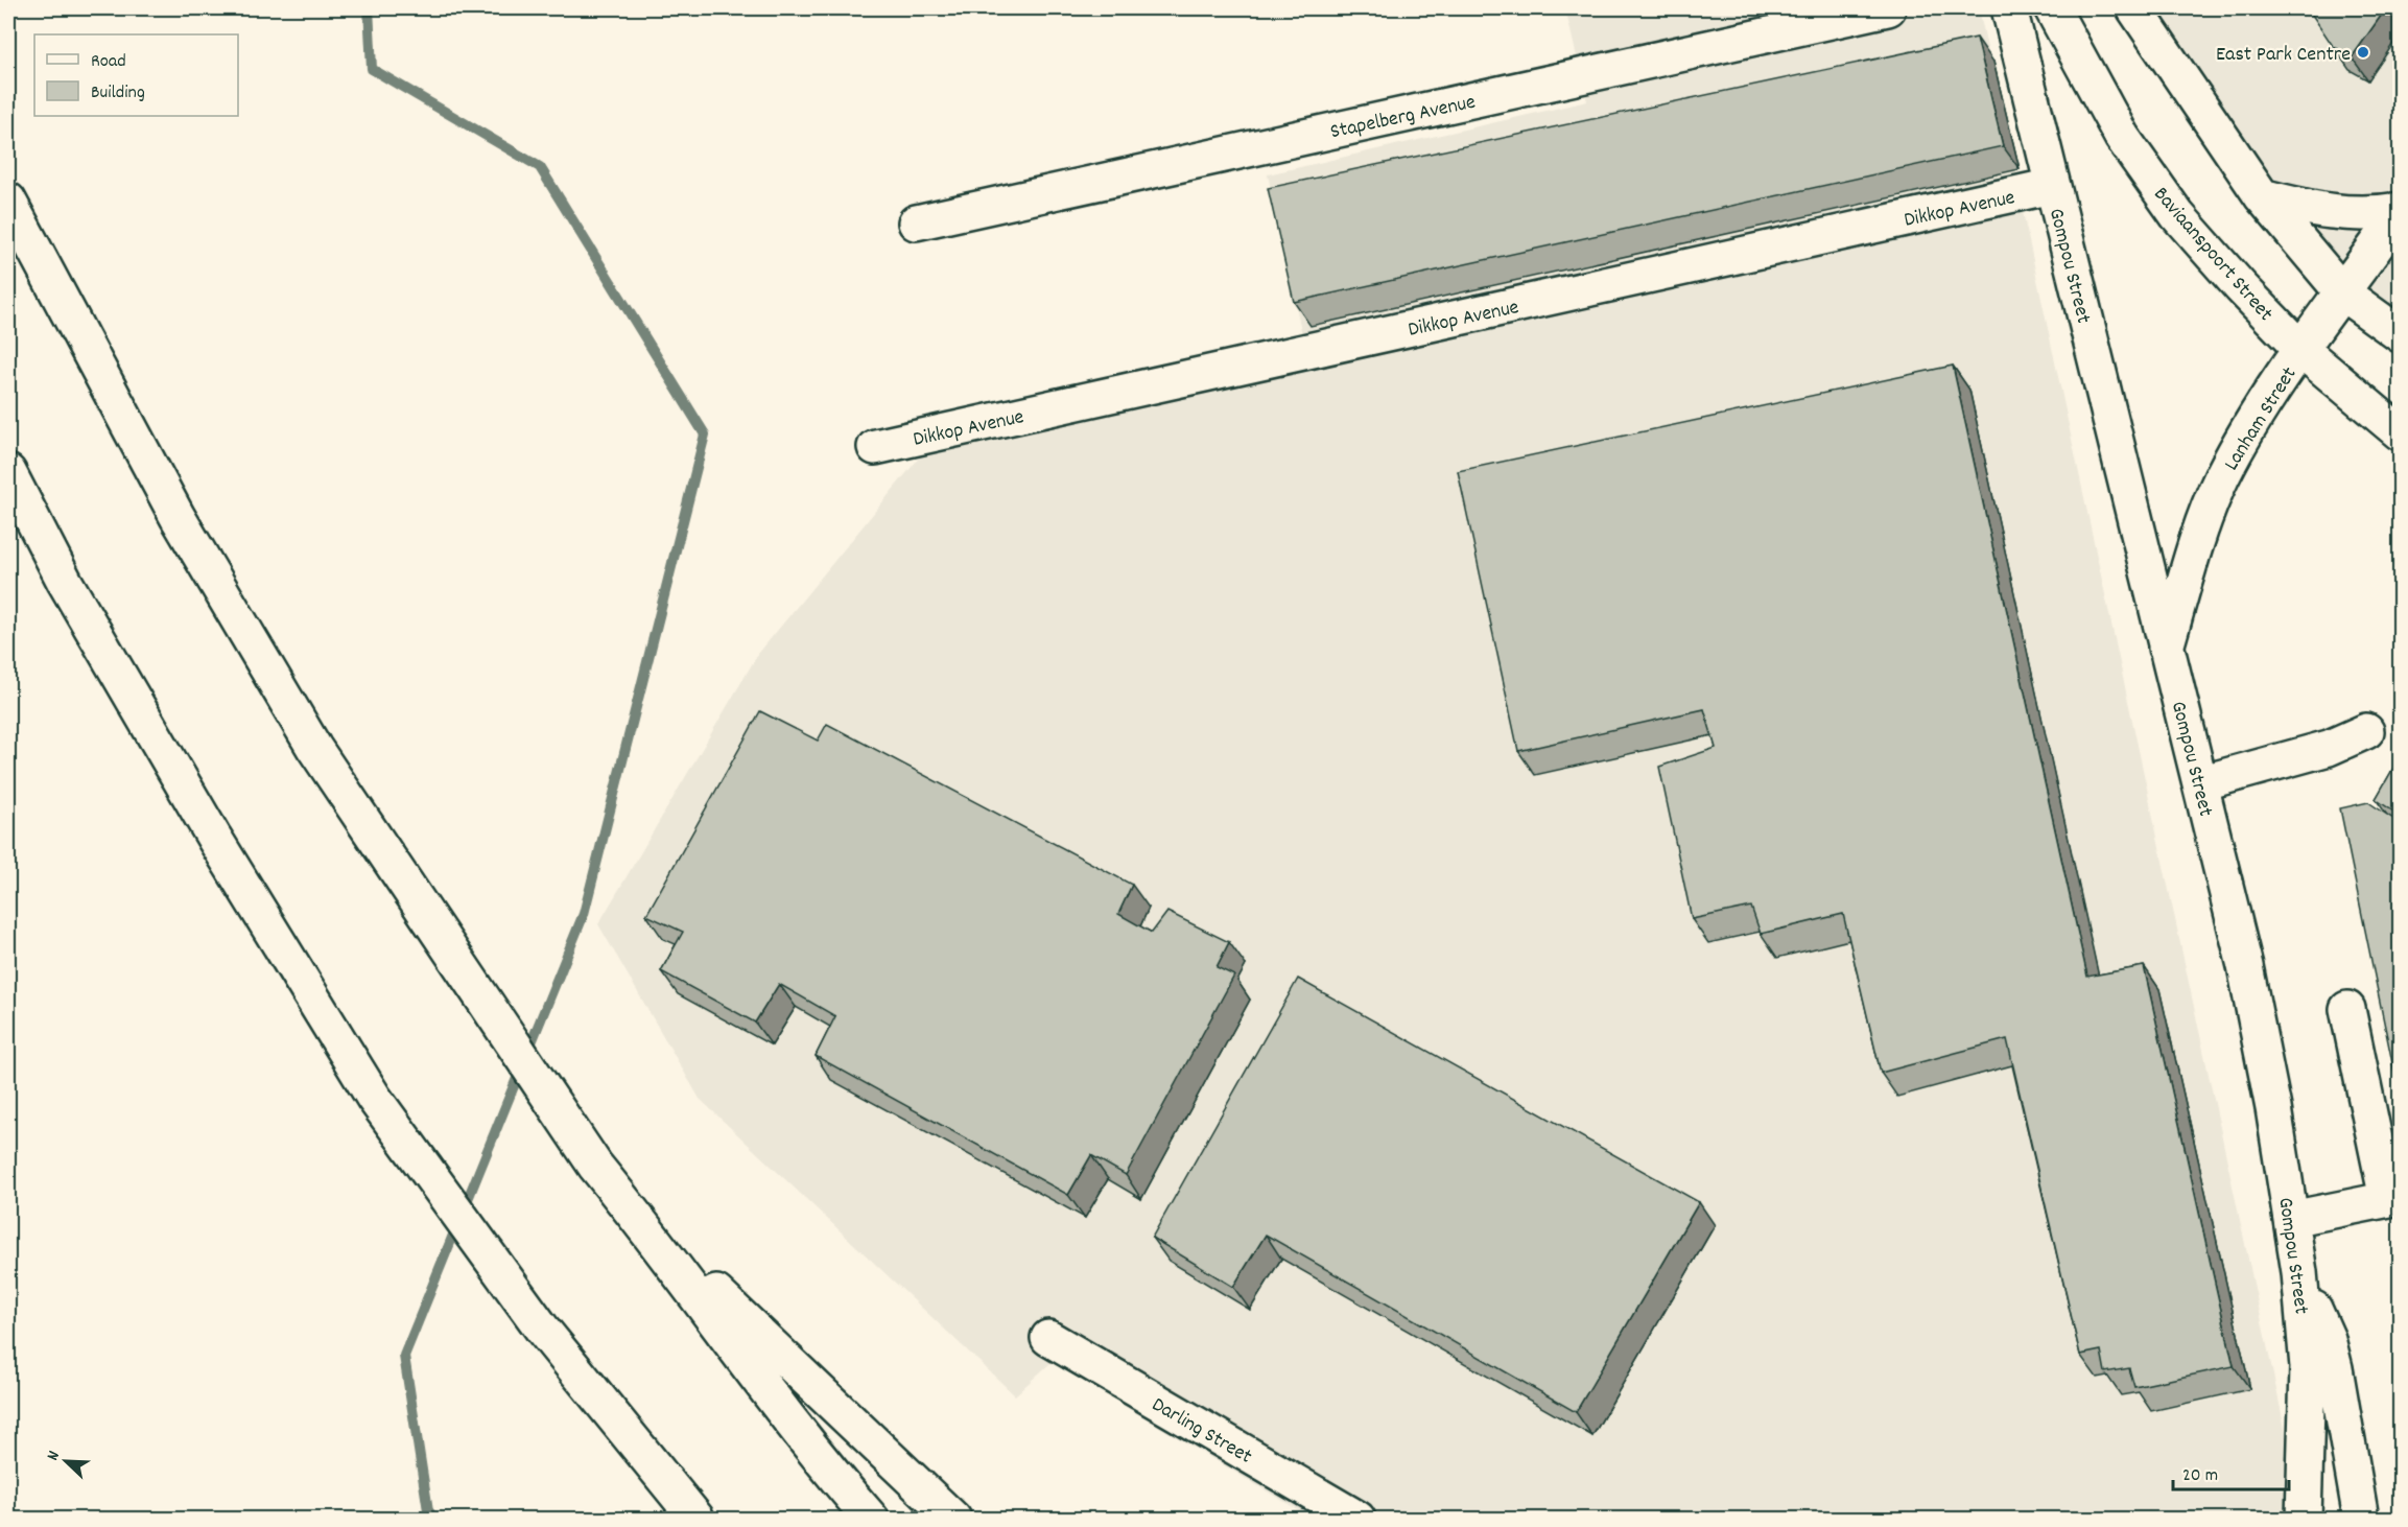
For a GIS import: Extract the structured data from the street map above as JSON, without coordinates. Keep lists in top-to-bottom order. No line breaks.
{"streets":{"main road":["Stapelberg Avenue","Dikkop Avenue","Baviaanspoort Street","Gompou Street","Lanham Street","Darling Street"]},"crossings":[["Dikkop Avenue","Gompou Street"],["Baviaanspoort Street","Lanham Street"],["Gompou Street","Lanham Street"]],"places":["East Park Centre"],"legend":["Road","Building"],"scale_bar":"20 m","north":"top left"}
